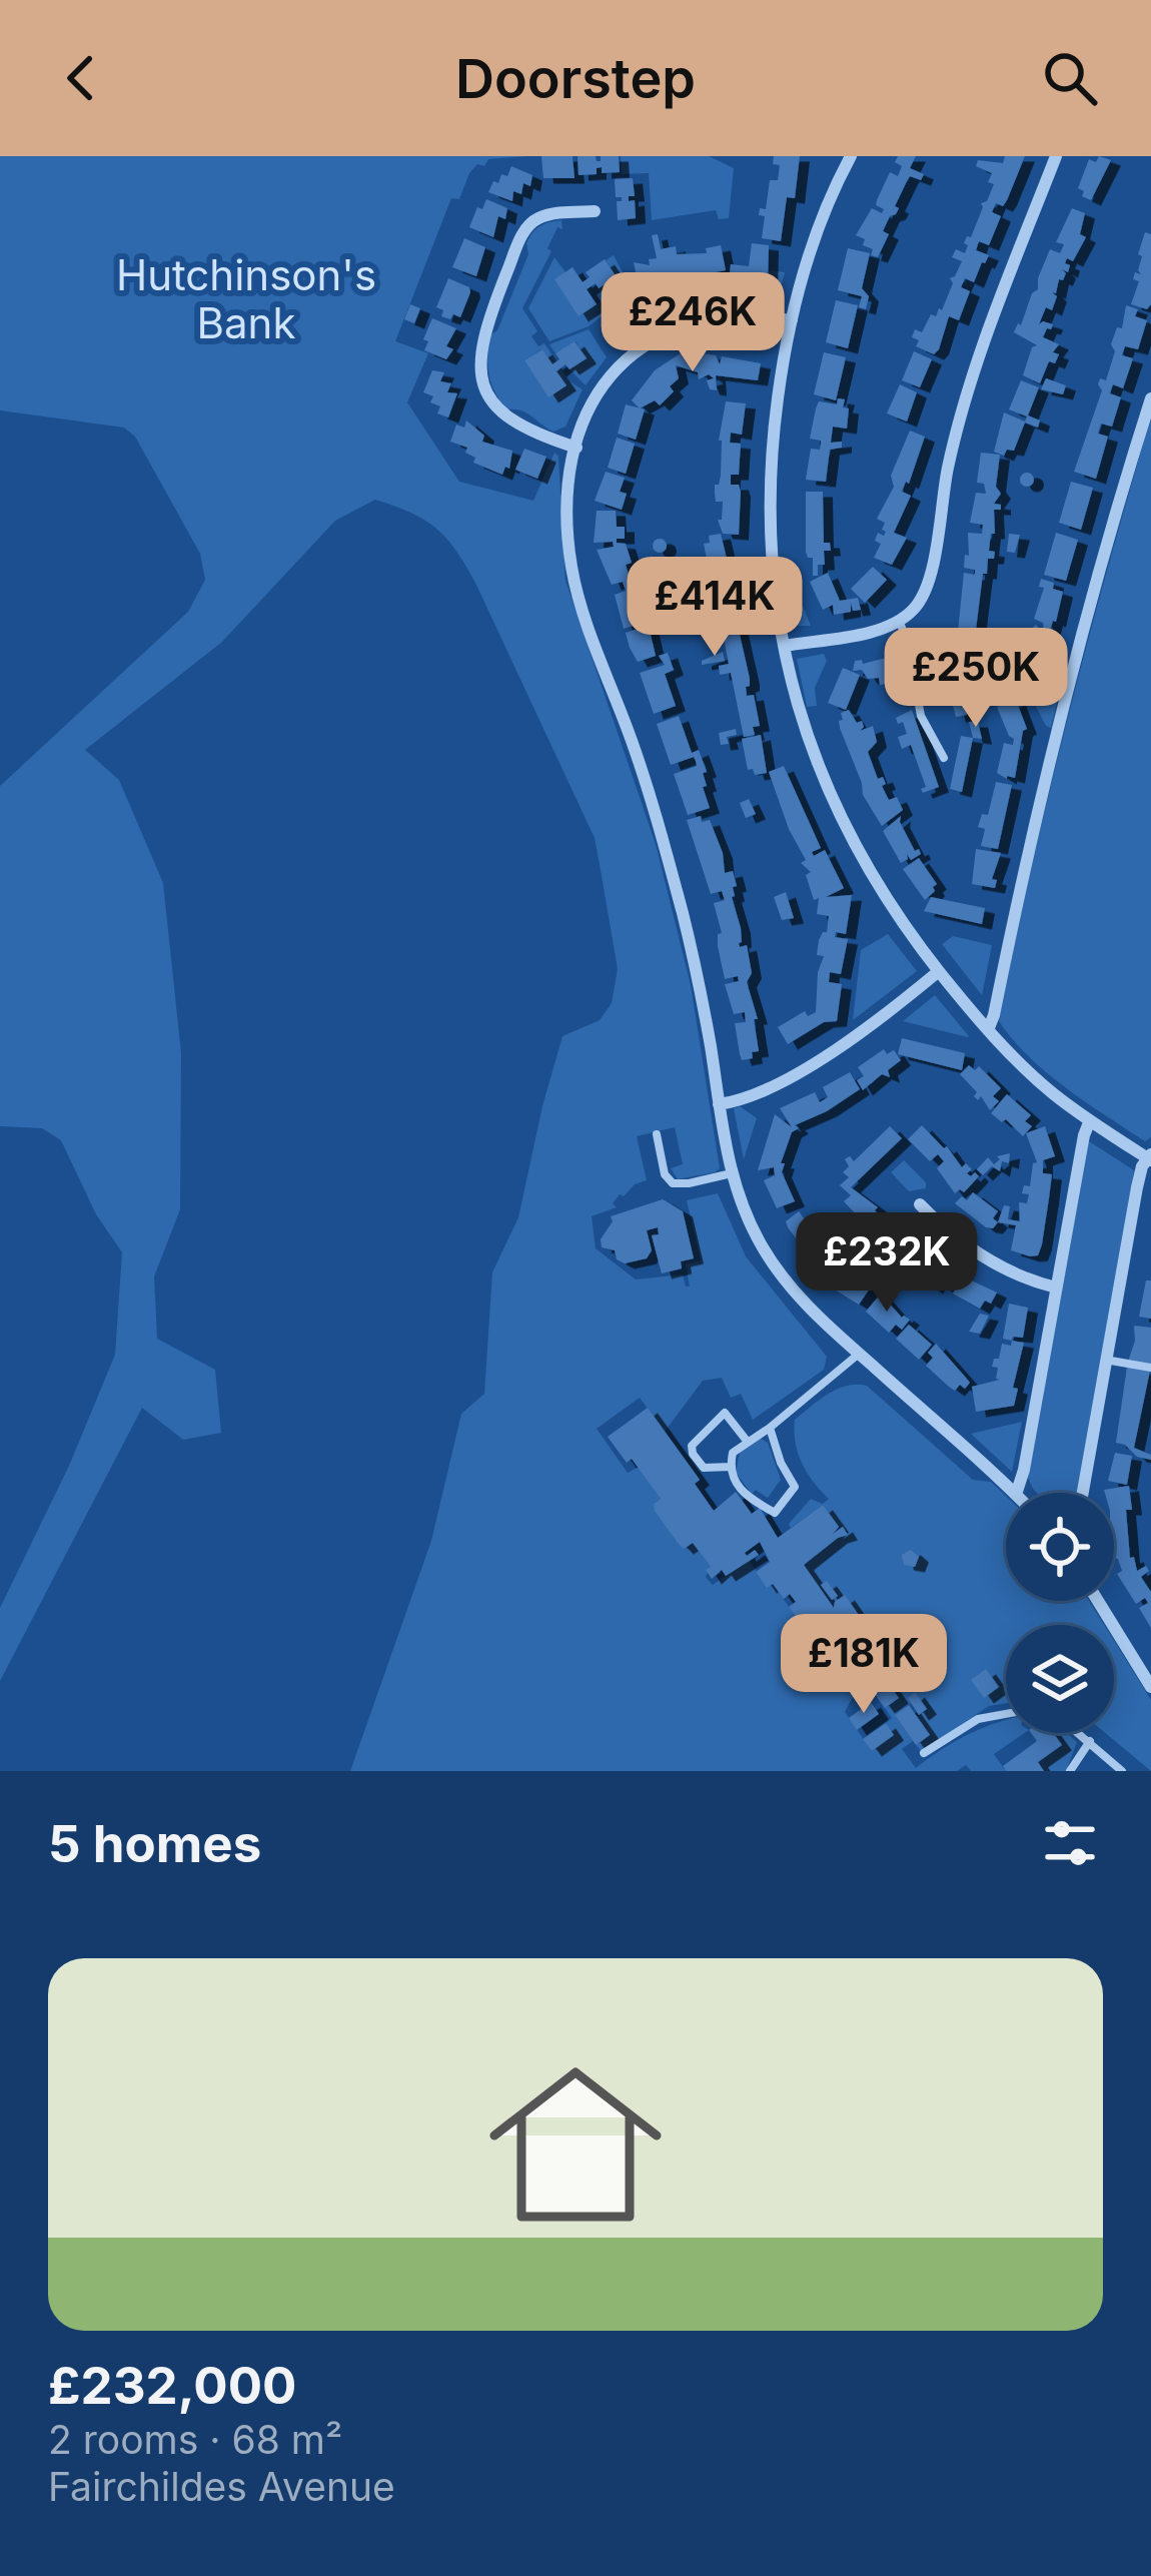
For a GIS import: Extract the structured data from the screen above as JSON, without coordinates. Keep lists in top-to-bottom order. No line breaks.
{"parks":["Hutchinson's Bank"],"page":{"header":"Doorstep","price":["£246K","£414K","£250K","£232K","£181K"],"heading":"5 homes","list":[{"name":"£232,000","note":"2 rooms · 68 m² · Fairchildes Avenue"}]}}
